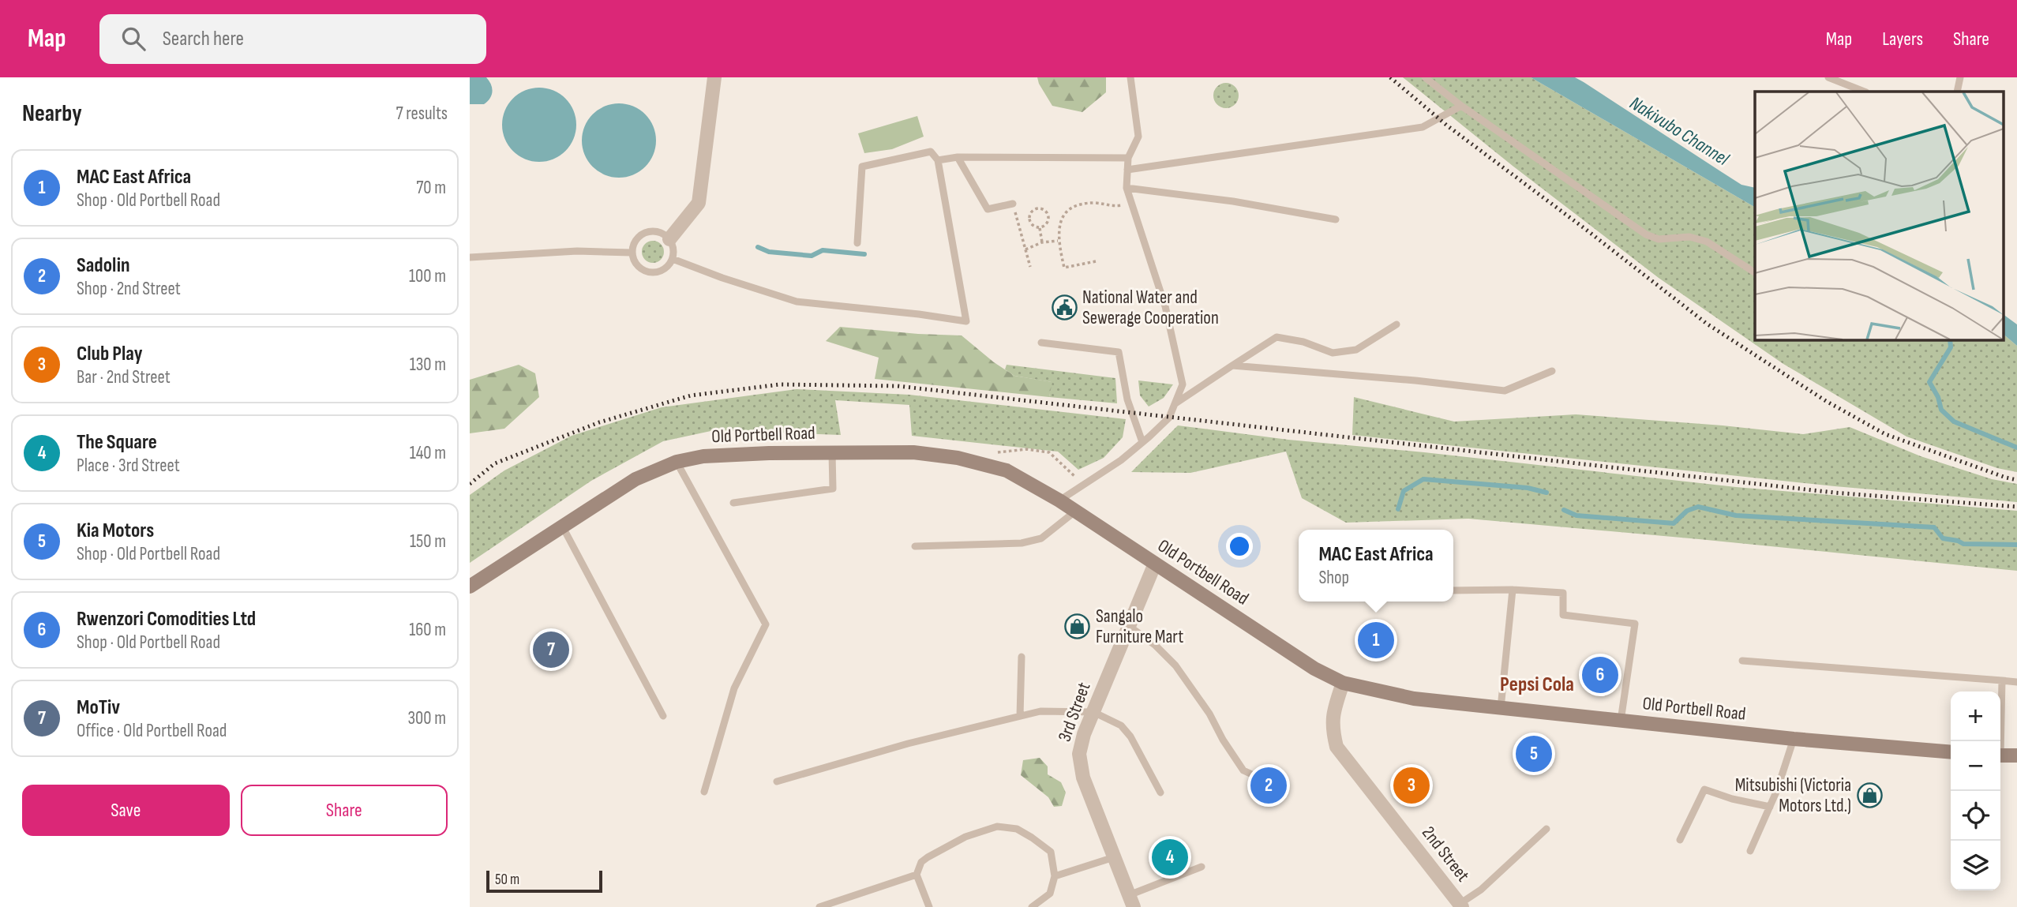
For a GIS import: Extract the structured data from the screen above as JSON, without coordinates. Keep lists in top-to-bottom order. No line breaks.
{"streets":{"main road":["Old Portbell Road"],"street":["3rd Street","2nd Street"]},"crossings":[["Old Portbell Road","3rd Street"],["Old Portbell Road","2nd Street"]],"districts":["Pepsi Cola"],"water":["Nakivubo Channel"],"places":{"public building":["National Water and Sewerage Cooperation"],"shop":["Sangalo Furniture Mart","Mitsubishi (Victoria Motors Ltd.)"]},"scale_bar":"50 m","page":{"header":"Map","search":"Search here","nav":["Map","Layers","Share"],"heading":["Nearby","7 results"],"list":[{"mark":"1","name":"MAC East Africa","note":"Shop · Old Portbell Road","value":"70 m"},{"mark":"2","name":"Sadolin","note":"Shop · 2nd Street","value":"100 m"},{"mark":"3","name":"Club Play","note":"Bar · 2nd Street","value":"130 m"},{"mark":"4","name":"The Square","note":"Place · 3rd Street","value":"140 m"},{"mark":"5","name":"Kia Motors","note":"Shop · Old Portbell Road","value":"150 m"},{"mark":"6","name":"Rwenzori Comodities Ltd","note":"Shop · Old Portbell Road","value":"160 m"},{"mark":"7","name":"MoTiv","note":"Office · Old Portbell Road","value":"300 m"}],"popup":["MAC East Africa","Shop"],"pins":["1","7","6","5","2","3","4"],"map_buttons":["+","−"],"buttons":["Save","Share"],"scale":"50 m"}}
